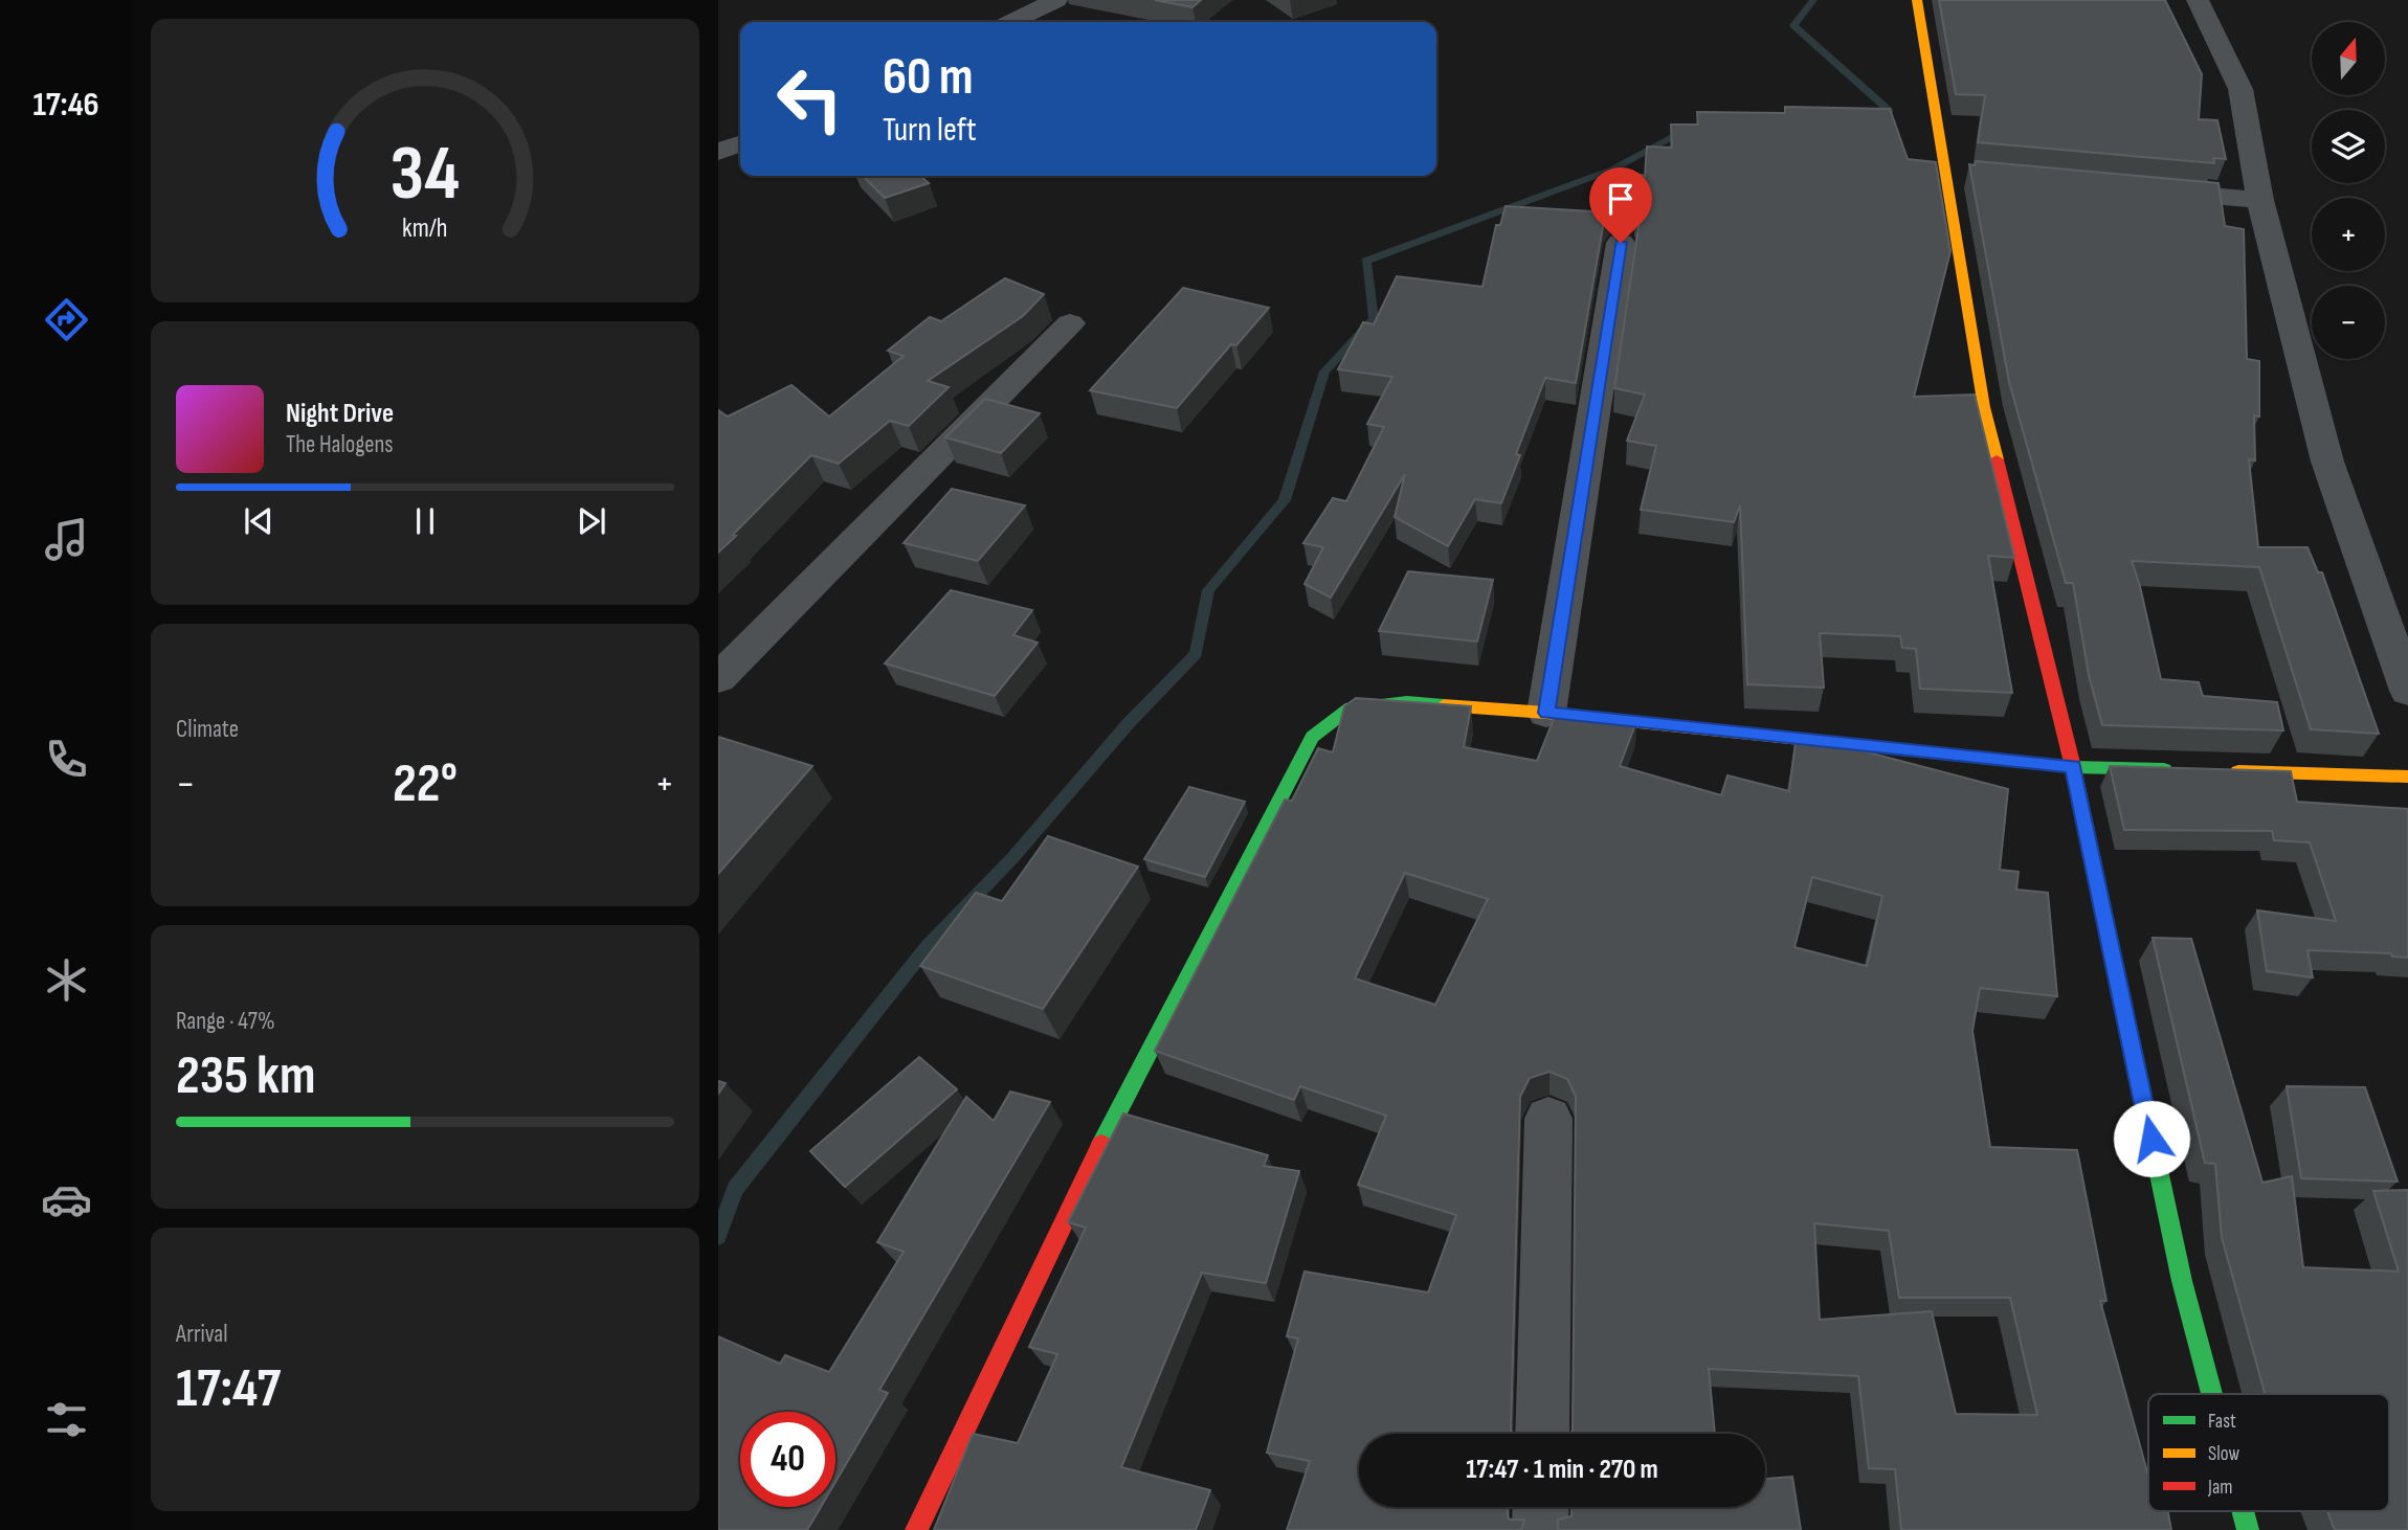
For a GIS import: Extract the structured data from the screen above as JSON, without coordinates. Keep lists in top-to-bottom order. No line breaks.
{"legend":["Fast","Slow","Jam"],"north":"top","page":{"tabs":"17:46","map_buttons":["+","−"],"turn":["60 m","Turn left"],"song":["Night Drive","The Halogens"],"tile":["Climate",["Range · 47%","235 km"],["Arrival","17:47"]],"heat":["−","22°","+"],"limit":"40","trip":"17:47 · 1 min · 270 m","gauge":["34","km/h"]}}
